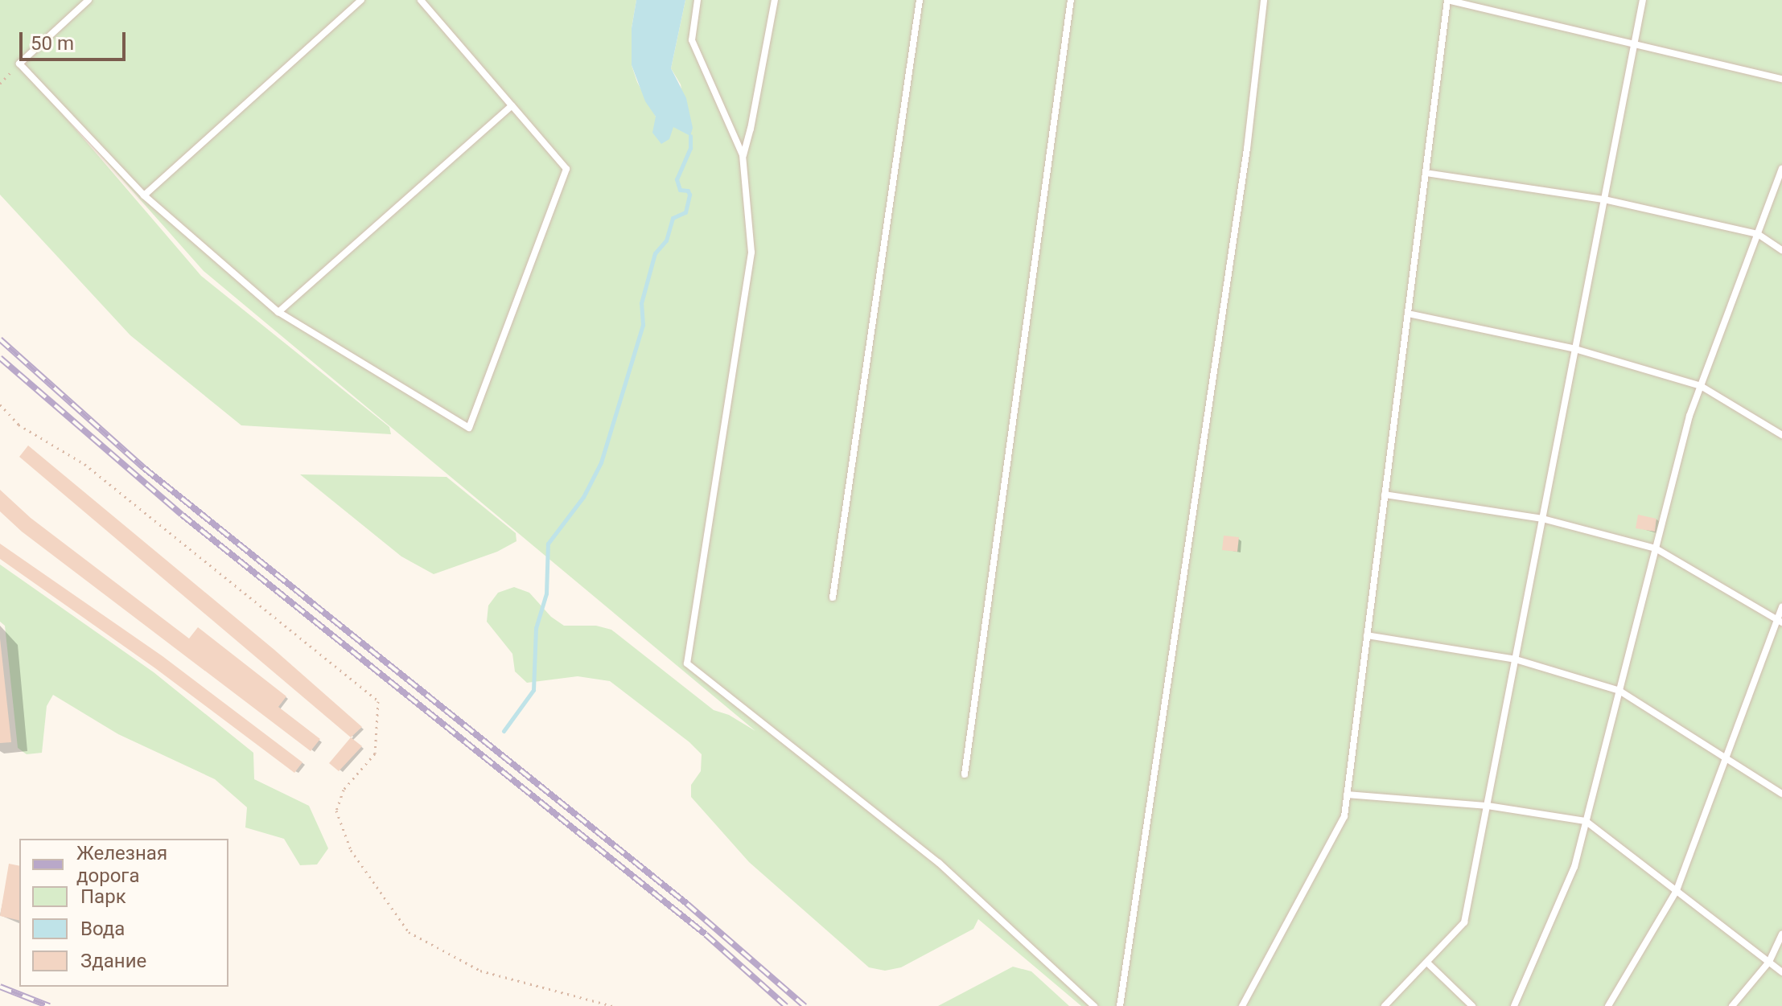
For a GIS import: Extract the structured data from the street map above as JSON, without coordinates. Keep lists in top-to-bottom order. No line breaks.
{"legend":["Железная дорога","Парк","Вода","Здание"],"scale_bar":"50 m"}
